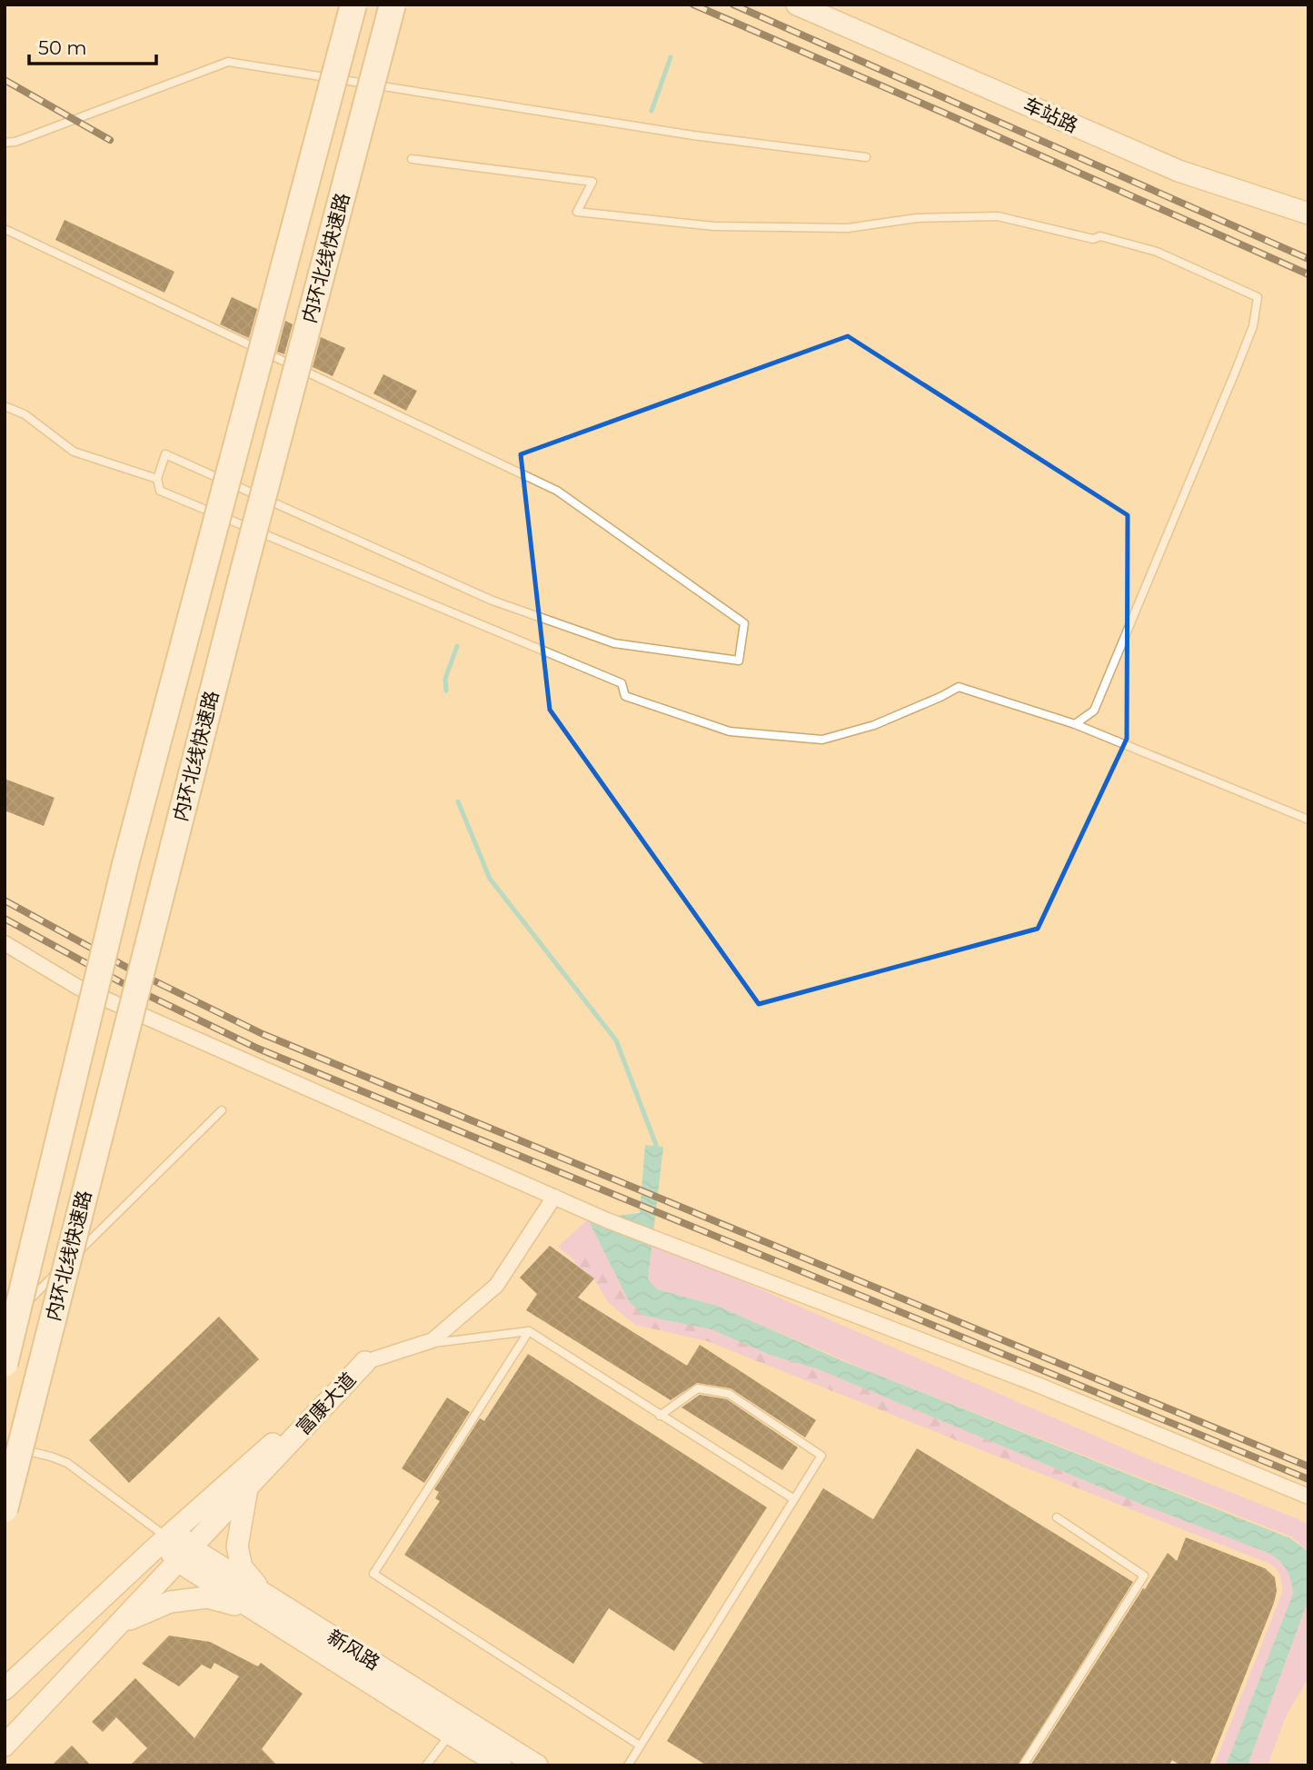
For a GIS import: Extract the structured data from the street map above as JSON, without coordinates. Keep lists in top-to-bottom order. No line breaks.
{"streets":{"highway":["内环北线快速路"],"main road":["车站路","富康大道","新风路"]},"crossings":[["富康大道","新风路"]],"scale_bar":"50 m"}
